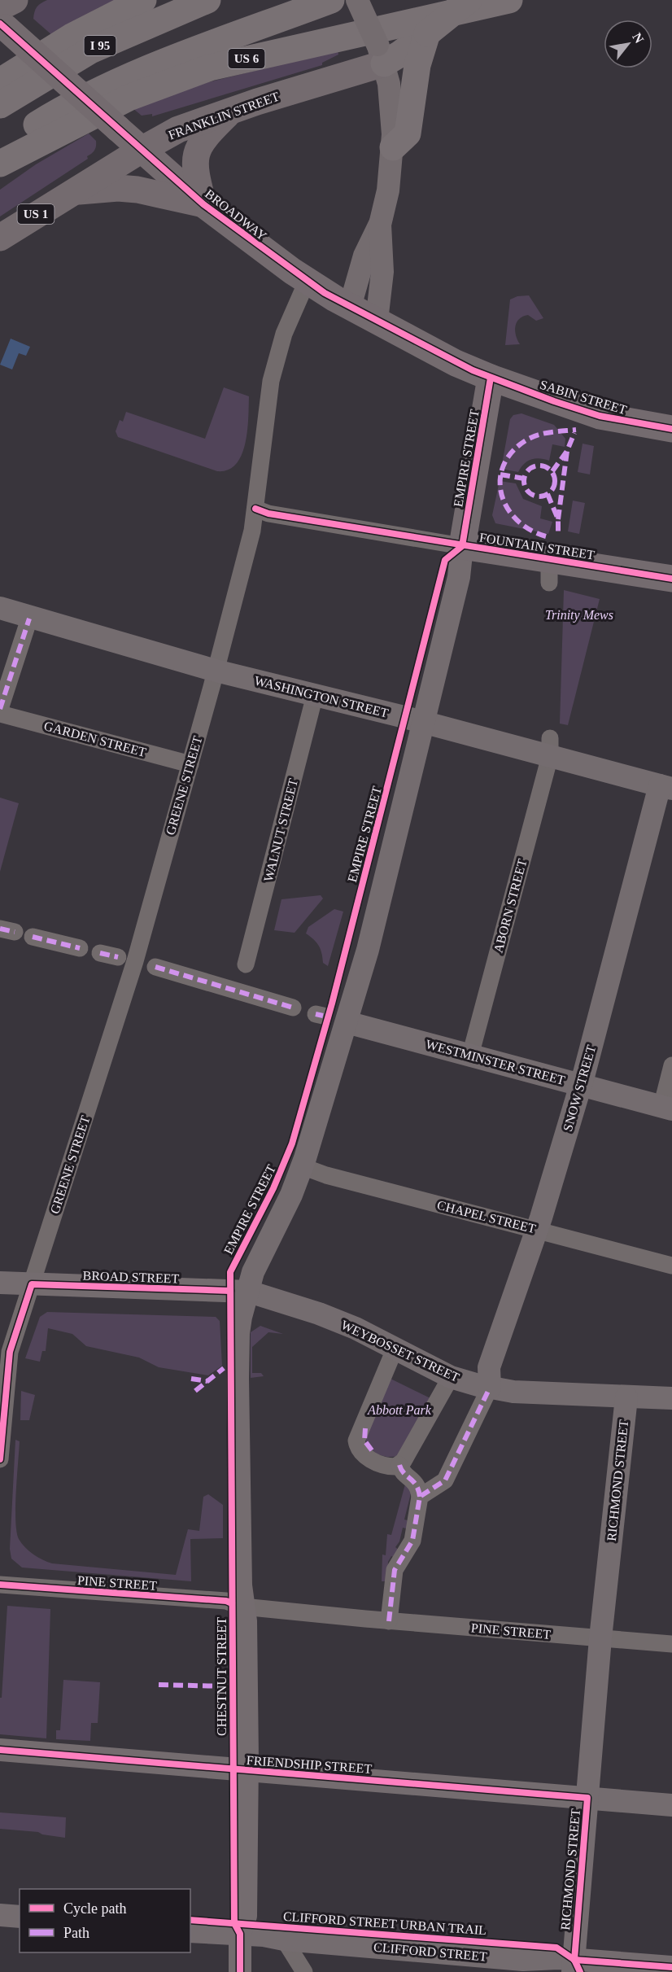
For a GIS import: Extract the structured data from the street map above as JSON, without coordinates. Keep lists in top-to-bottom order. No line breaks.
{"streets":{"highway":["I 95","US 6"],"main road":["FRANKLIN STREET","US 1","BROADWAY","SABIN STREET","EMPIRE STREET","FOUNTAIN STREET"],"street":["WASHINGTON STREET","GARDEN STREET","GREENE STREET","WALNUT STREET","ABORN STREET","WESTMINSTER STREET","SNOW STREET","CHAPEL STREET","BROAD STREET","WEYBOSSET STREET","RICHMOND STREET","PINE STREET","CHESTNUT STREET","FRIENDSHIP STREET","CLIFFORD STREET"],"cycle path":["CLIFFORD STREET URBAN TRAIL"]},"crossings":[["FRANKLIN STREET","BROADWAY"],["BROADWAY","SABIN STREET"],["BROADWAY","EMPIRE STREET"],["BROADWAY","GREENE STREET"],["SABIN STREET","EMPIRE STREET"],["EMPIRE STREET","FOUNTAIN STREET"],["EMPIRE STREET","WASHINGTON STREET"],["EMPIRE STREET","WESTMINSTER STREET"],["EMPIRE STREET","CHAPEL STREET"],["EMPIRE STREET","BROAD STREET"],["EMPIRE STREET","WEYBOSSET STREET"],["EMPIRE STREET","CHESTNUT STREET"],["FOUNTAIN STREET","GREENE STREET"],["WASHINGTON STREET","GREENE STREET"],["WASHINGTON STREET","WALNUT STREET"],["WASHINGTON STREET","ABORN STREET"],["WASHINGTON STREET","SNOW STREET"],["GARDEN STREET","GREENE STREET"],["GREENE STREET","BROAD STREET"],["ABORN STREET","WESTMINSTER STREET"],["WESTMINSTER STREET","SNOW STREET"],["SNOW STREET","CHAPEL STREET"],["SNOW STREET","WEYBOSSET STREET"],["BROAD STREET","WEYBOSSET STREET"],["BROAD STREET","CHESTNUT STREET"],["WEYBOSSET STREET","RICHMOND STREET"],["WEYBOSSET STREET","CHESTNUT STREET"],["RICHMOND STREET","PINE STREET"],["RICHMOND STREET","FRIENDSHIP STREET"],["RICHMOND STREET","CLIFFORD STREET"],["PINE STREET","CHESTNUT STREET"],["CHESTNUT STREET","FRIENDSHIP STREET"],["CHESTNUT STREET","CLIFFORD STREET"]],"parks":["Trinity Mews","Abbott Park"],"legend":["Cycle path","Path"],"north":"top right"}
